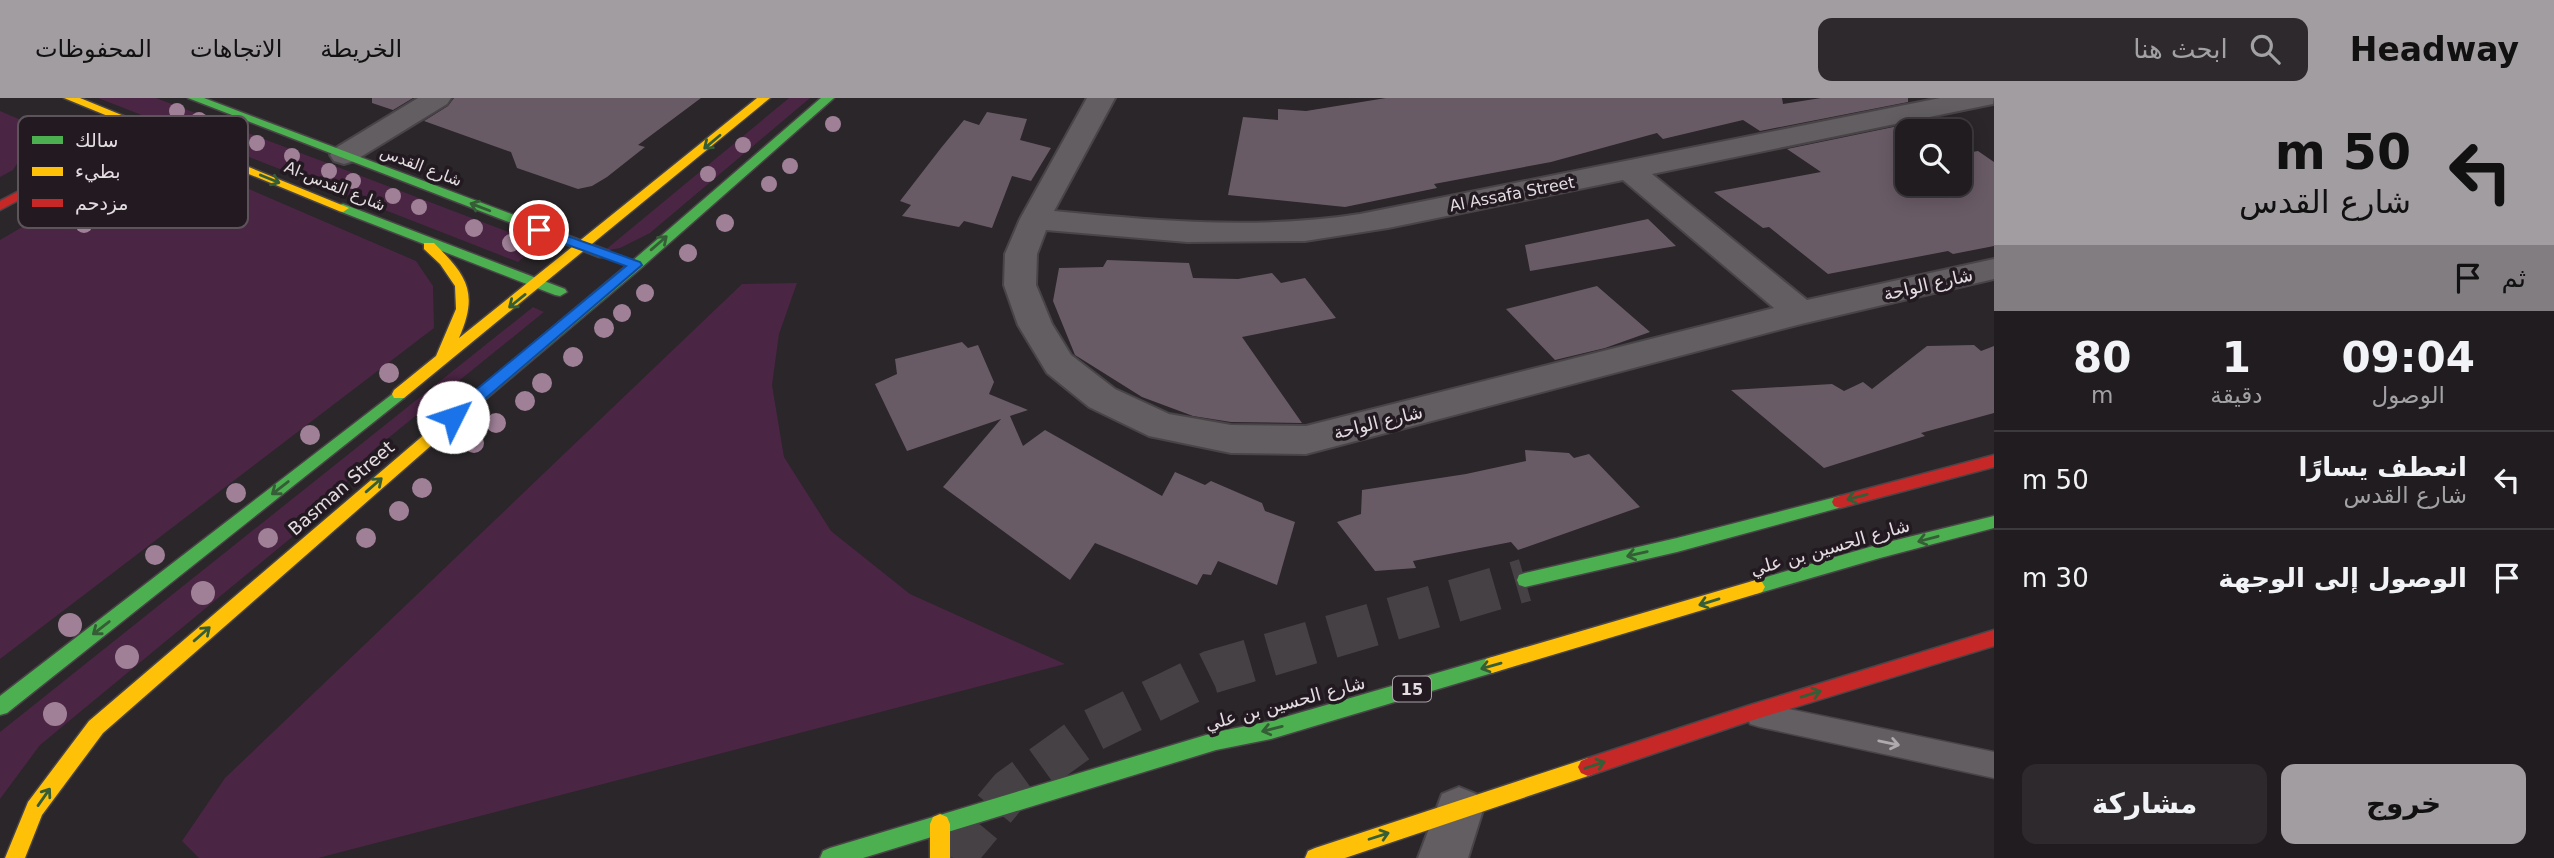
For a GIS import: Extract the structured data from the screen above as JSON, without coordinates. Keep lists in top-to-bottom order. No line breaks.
{"streets":{"main road":["شارع القدس","Al-شارع القدس","Basman Street","شارع الحسين بن علي","15"],"street":["Al Assafa Street","شارع الواحة"]},"crossings":[["شارع القدس","Basman Street"],["Al-شارع القدس","Basman Street"],["Al Assafa Street","شارع الواحة"]],"one_way":["شارع القدس","Al-شارع القدس"],"legend":["سالك","بطيء","مزدحم"],"page":{"header":"Headway","search":"ابحث هنا","nav":["الخريطة","الاتجاهات","المحفوظات"],"turn":["50 m","شارع القدس"],"then":"ثم","eta":["09:04","الوصول","1","دقيقة","80","m"],"list":[{"name":"انعطف يسارًا","note":"شارع القدس","value":"50 m"},{"name":"الوصول إلى الوجهة","value":"30 m"}],"buttons":["خروج","مشاركة"]}}
